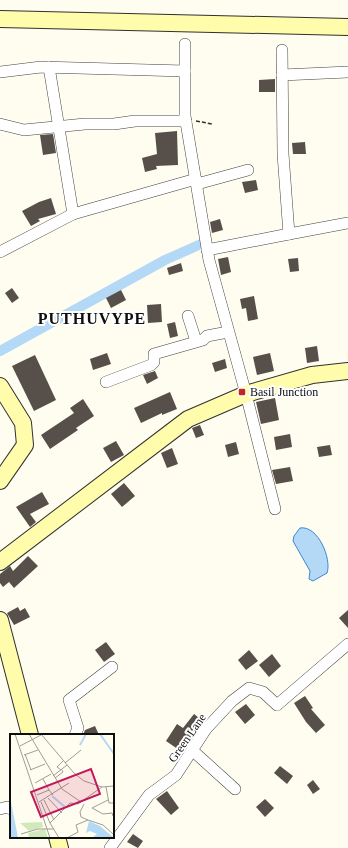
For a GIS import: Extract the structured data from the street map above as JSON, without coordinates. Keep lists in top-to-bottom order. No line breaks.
{"streets":{"street":["Green Lane"]},"districts":["PUTHUVYPE"],"places":{"transit":["Basil Junction"]}}
